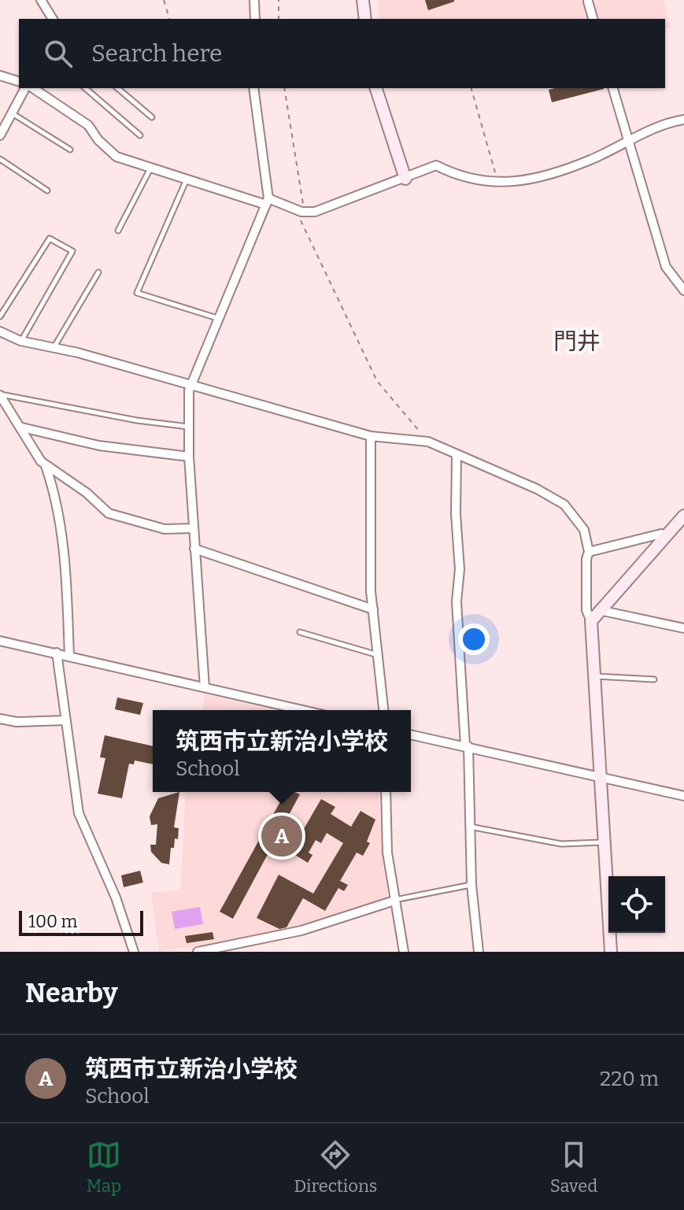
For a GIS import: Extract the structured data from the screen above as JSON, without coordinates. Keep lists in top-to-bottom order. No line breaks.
{"districts":["門井"],"scale_bar":"100 m","page":{"search":"Search here","popup":["筑西市立新治小学校","School"],"pins":"A","scale":"100 m","heading":"Nearby","list":[{"mark":"A","name":"筑西市立新治小学校","note":"School","value":"220 m"}],"nav":["Map","Directions","Saved"]}}
